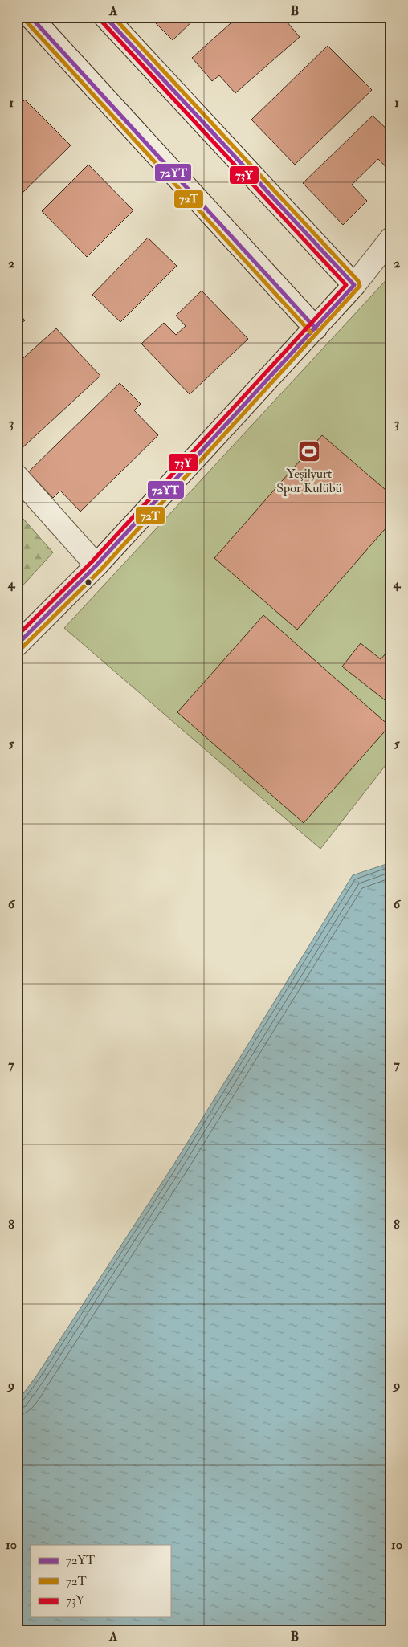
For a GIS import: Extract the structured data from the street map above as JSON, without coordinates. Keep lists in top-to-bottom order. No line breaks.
{"places":{"sports":["Yeşilyurt Spor Kulübü"]},"lines":["transit line 72YT","transit line 72T","transit line 73Y"],"legend":["72YT","72T","73Y"],"grid":{"columns":["A","B"],"rows":["1","2","3","4","5","6","7","8","9","10"]}}
